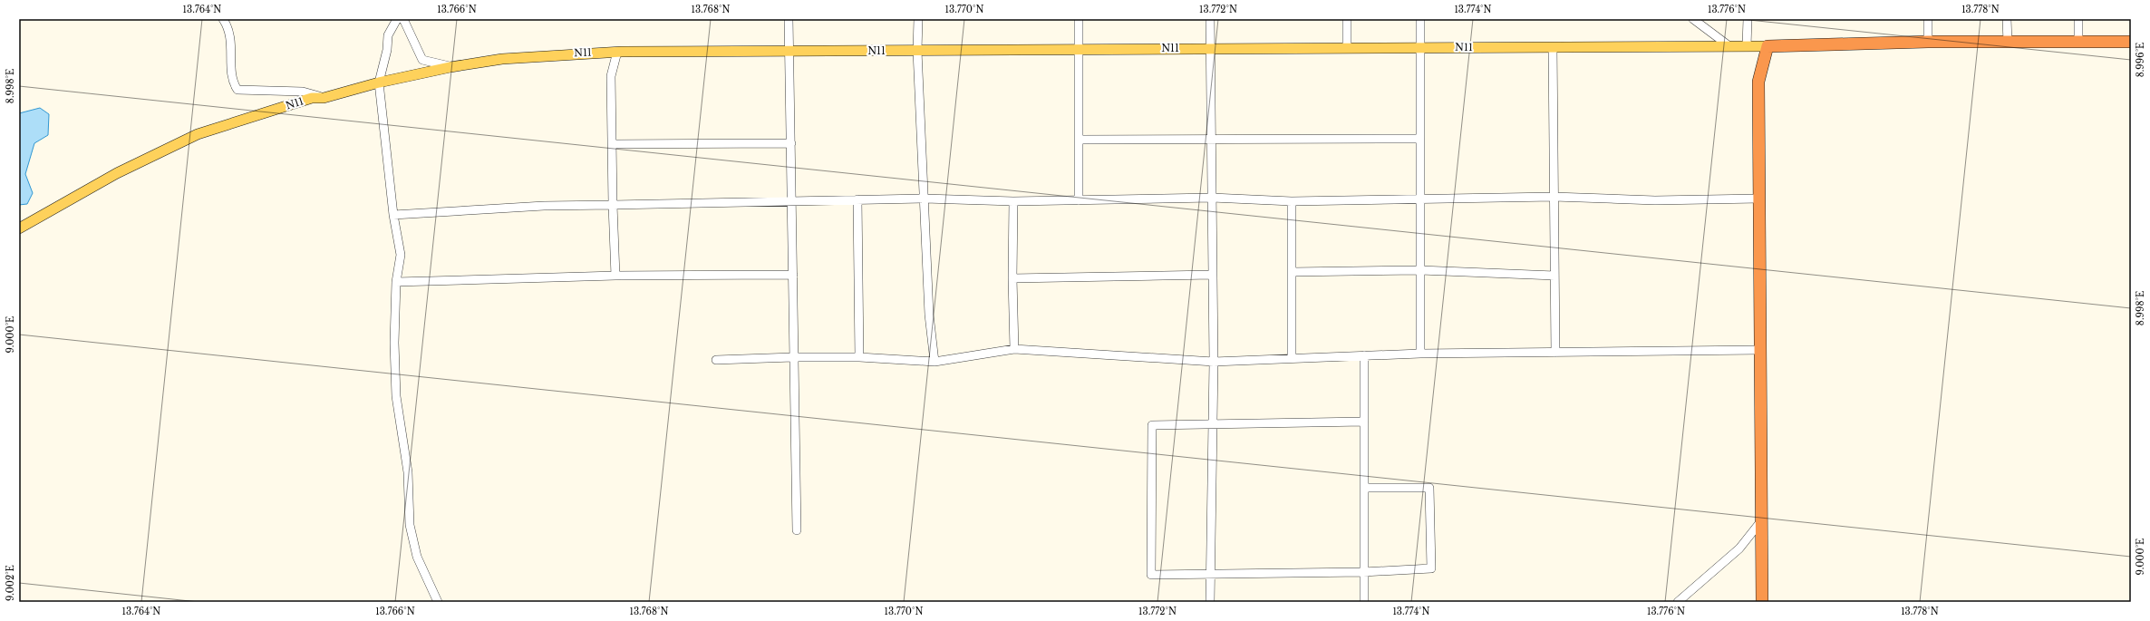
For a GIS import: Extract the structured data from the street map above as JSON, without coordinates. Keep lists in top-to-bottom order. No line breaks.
{"streets":{"main road":["N11"]},"coordinates":["13.764°N","13.766°N","13.768°N","13.770°N","13.772°N","13.774°N","13.776°N","13.778°N","8.996°E","8.998°E","9.000°E","9.002°E"]}
